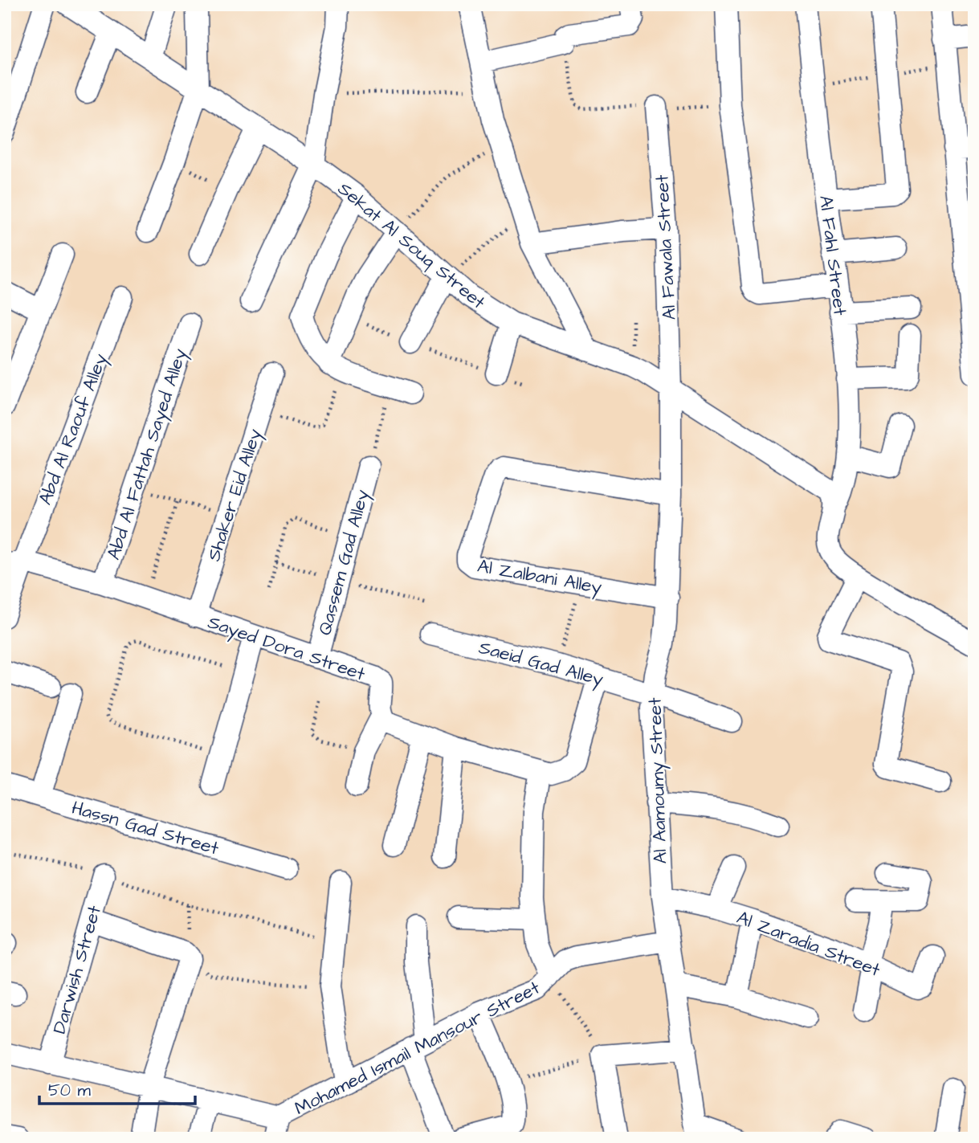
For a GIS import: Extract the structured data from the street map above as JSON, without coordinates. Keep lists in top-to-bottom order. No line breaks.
{"streets":{"street":["Sekat Al Souq Street","Al Fawala Street","Al Fahl Street","Abd Al Raouf Alley","Abd Al Fattah Sayed Alley","Shaker Eid Alley","Qassem Gad Alley","Al Zalbani Alley","Sayed Dora Street","Saeid Gad Alley","Al Aamoumy Street","Hassn Gad Street","Al Zaradia Street","Darwish Street","Mohamed Ismail Mansour Street"]},"crossings":[["Sekat Al Souq Street","Al Fawala Street"],["Sekat Al Souq Street","Al Fahl Street"],["Sekat Al Souq Street","Al Aamoumy Street"],["Al Fawala Street","Al Aamoumy Street"],["Abd Al Raouf Alley","Sayed Dora Street"],["Abd Al Fattah Sayed Alley","Sayed Dora Street"],["Shaker Eid Alley","Sayed Dora Street"],["Qassem Gad Alley","Sayed Dora Street"],["Al Zalbani Alley","Al Aamoumy Street"],["Saeid Gad Alley","Al Aamoumy Street"],["Al Aamoumy Street","Al Zaradia Street"],["Al Aamoumy Street","Mohamed Ismail Mansour Street"]],"scale_bar":"50 m"}
